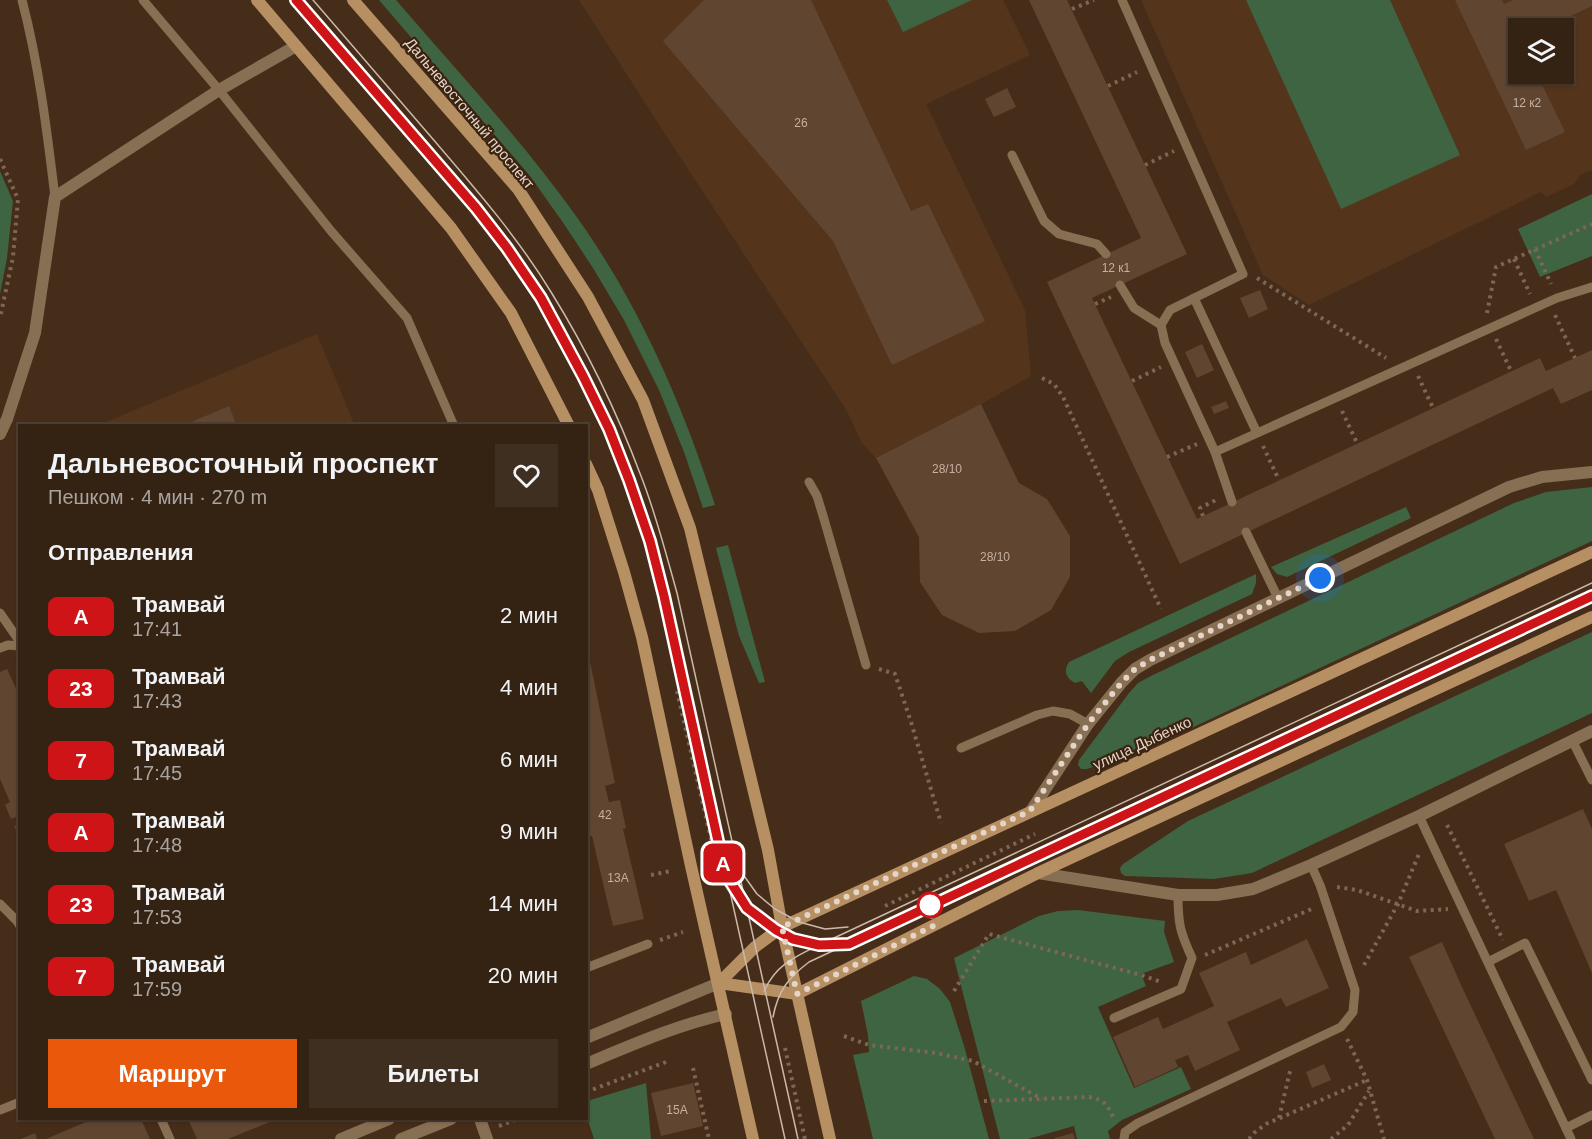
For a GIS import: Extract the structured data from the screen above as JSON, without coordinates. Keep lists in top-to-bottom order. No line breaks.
{"streets":{"main road":["Дальневосточный проспект","улица Дыбенко"]},"crossings":[["Дальневосточный проспект","улица Дыбенко"]],"lines":["tram line А"],"house_numbers":["12 к2","26","12 к1","28/10","28/10","42","13А","15А"],"page":{"on_map":"А","heading":[["Дальневосточный проспект","Пешком · 4 мин · 270 m"],"Отправления"],"list":[{"mark":"А","name":"Трамвай","note":"17:41","value":"2 мин"},{"mark":"23","name":"Трамвай","note":"17:43","value":"4 мин"},{"mark":"7","name":"Трамвай","note":"17:45","value":"6 мин"},{"mark":"А","name":"Трамвай","note":"17:48","value":"9 мин"},{"mark":"23","name":"Трамвай","note":"17:53","value":"14 мин"},{"mark":"7","name":"Трамвай","note":"17:59","value":"20 мин"}],"buttons":["Маршрут","Билеты"]}}
